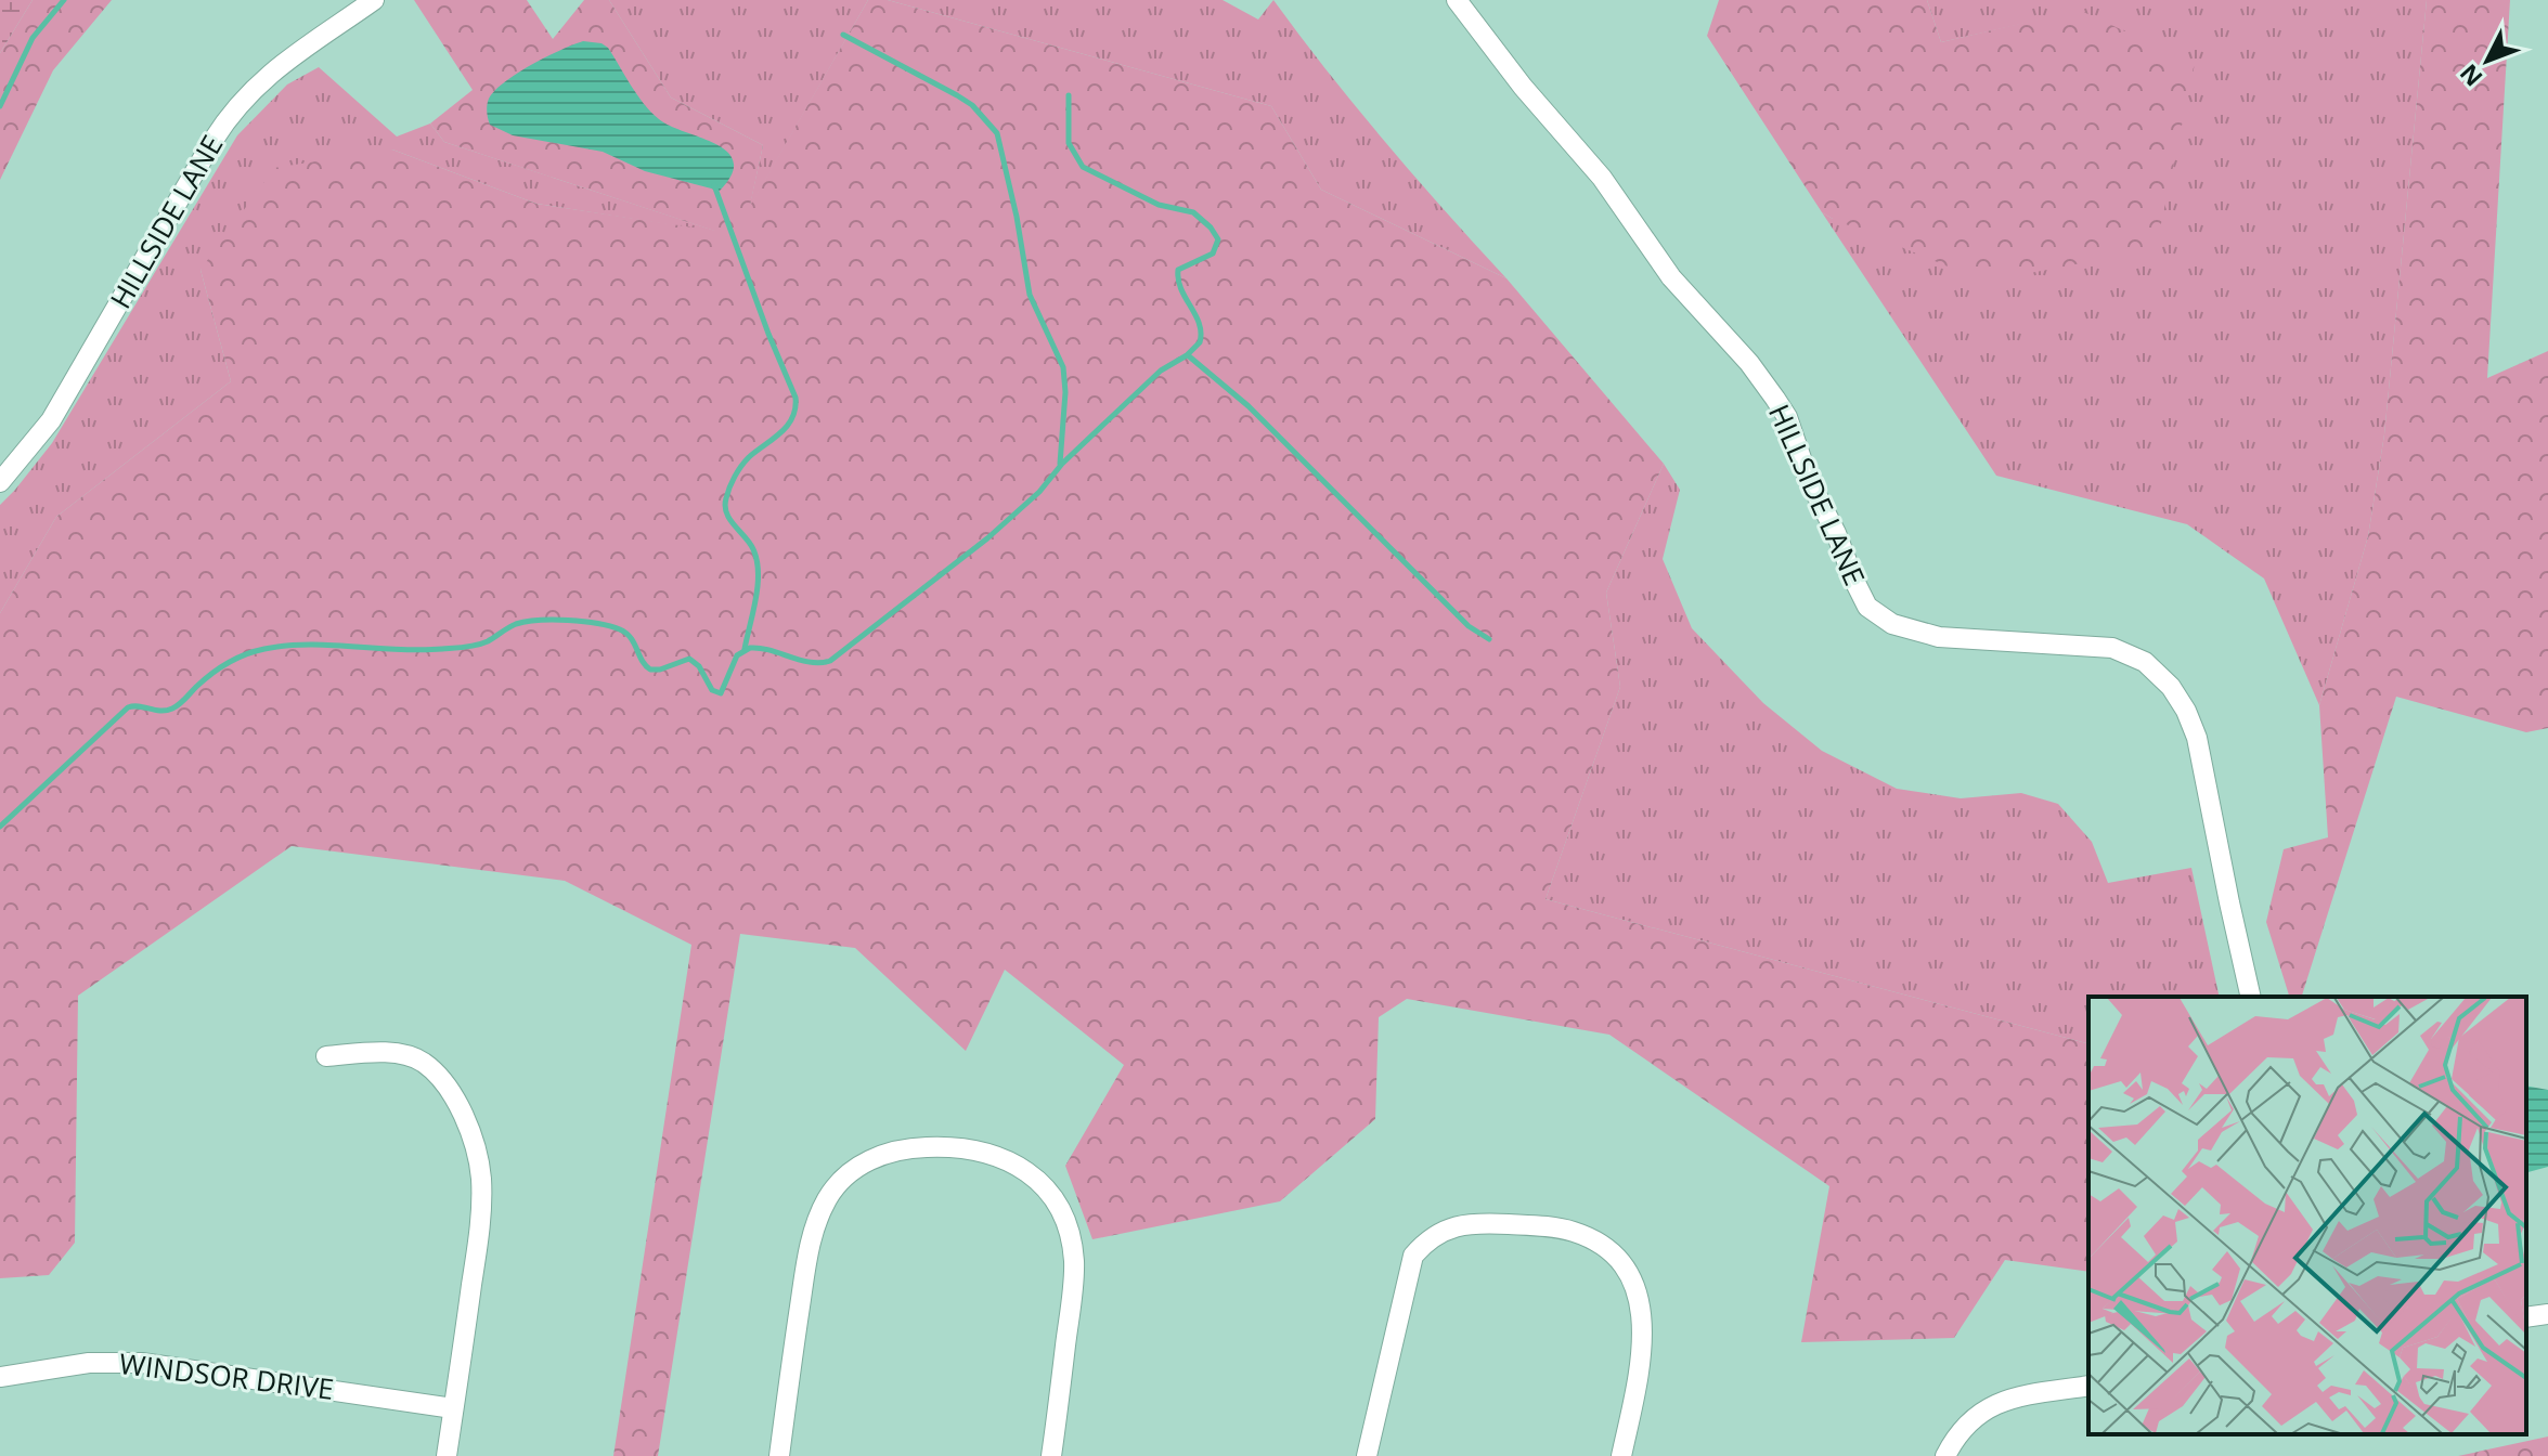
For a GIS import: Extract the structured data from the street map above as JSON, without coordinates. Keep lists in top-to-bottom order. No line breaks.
{"streets":{"street":["HILLSIDE LANE","WINDSOR DRIVE"]},"north":"bottom left"}
